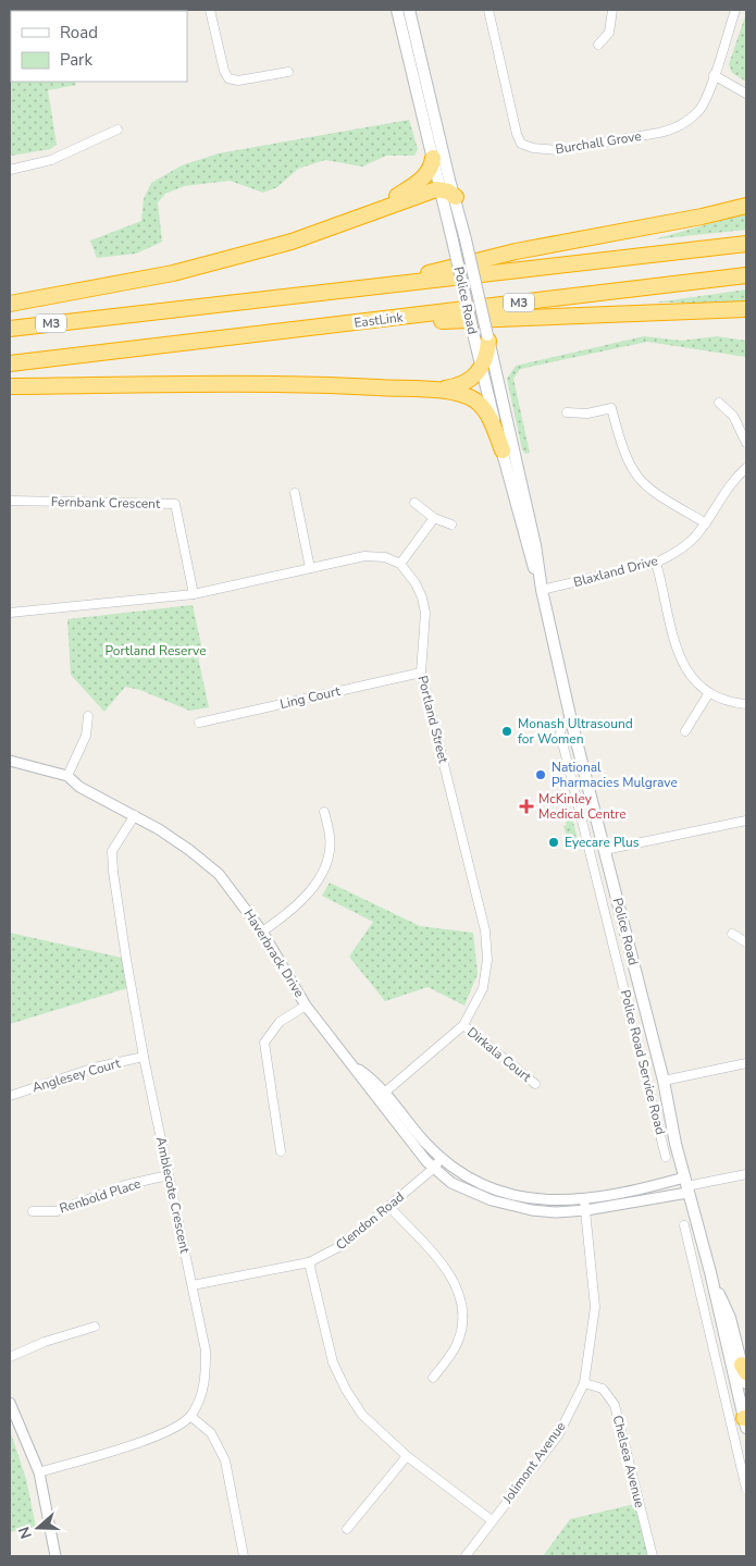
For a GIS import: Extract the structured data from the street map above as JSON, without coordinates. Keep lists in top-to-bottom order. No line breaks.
{"streets":{"highway":["M3","EastLink"],"main road":["Police Road"],"street":["Burchall Grove","Fernbank Crescent","Blaxland Drive","Ling Court","Portland Street","Haverbrack Drive","Dirkala Court","Police Road Service Road","Anglesey Court","Amblecote Crescent","Renbold Place","Clendon Road","Chelsea Avenue","Jolimont Avenue"]},"crossings":[["Police Road","Blaxland Drive"],["Police Road","Haverbrack Drive"],["Police Road","Police Road Service Road"],["Ling Court","Portland Street"],["Portland Street","Haverbrack Drive"],["Portland Street","Dirkala Court"],["Haverbrack Drive","Amblecote Crescent"],["Haverbrack Drive","Clendon Road"],["Haverbrack Drive","Jolimont Avenue"],["Anglesey Court","Amblecote Crescent"],["Amblecote Crescent","Renbold Place"],["Amblecote Crescent","Clendon Road"],["Chelsea Avenue","Jolimont Avenue"]],"parks":["Portland Reserve"],"places":{"other":["Monash Ultrasound for Women","National Pharmacies Mulgrave","Eyecare Plus"],"health":["McKinley Medical Centre"]},"legend":["Road","Park"],"north":"left"}
